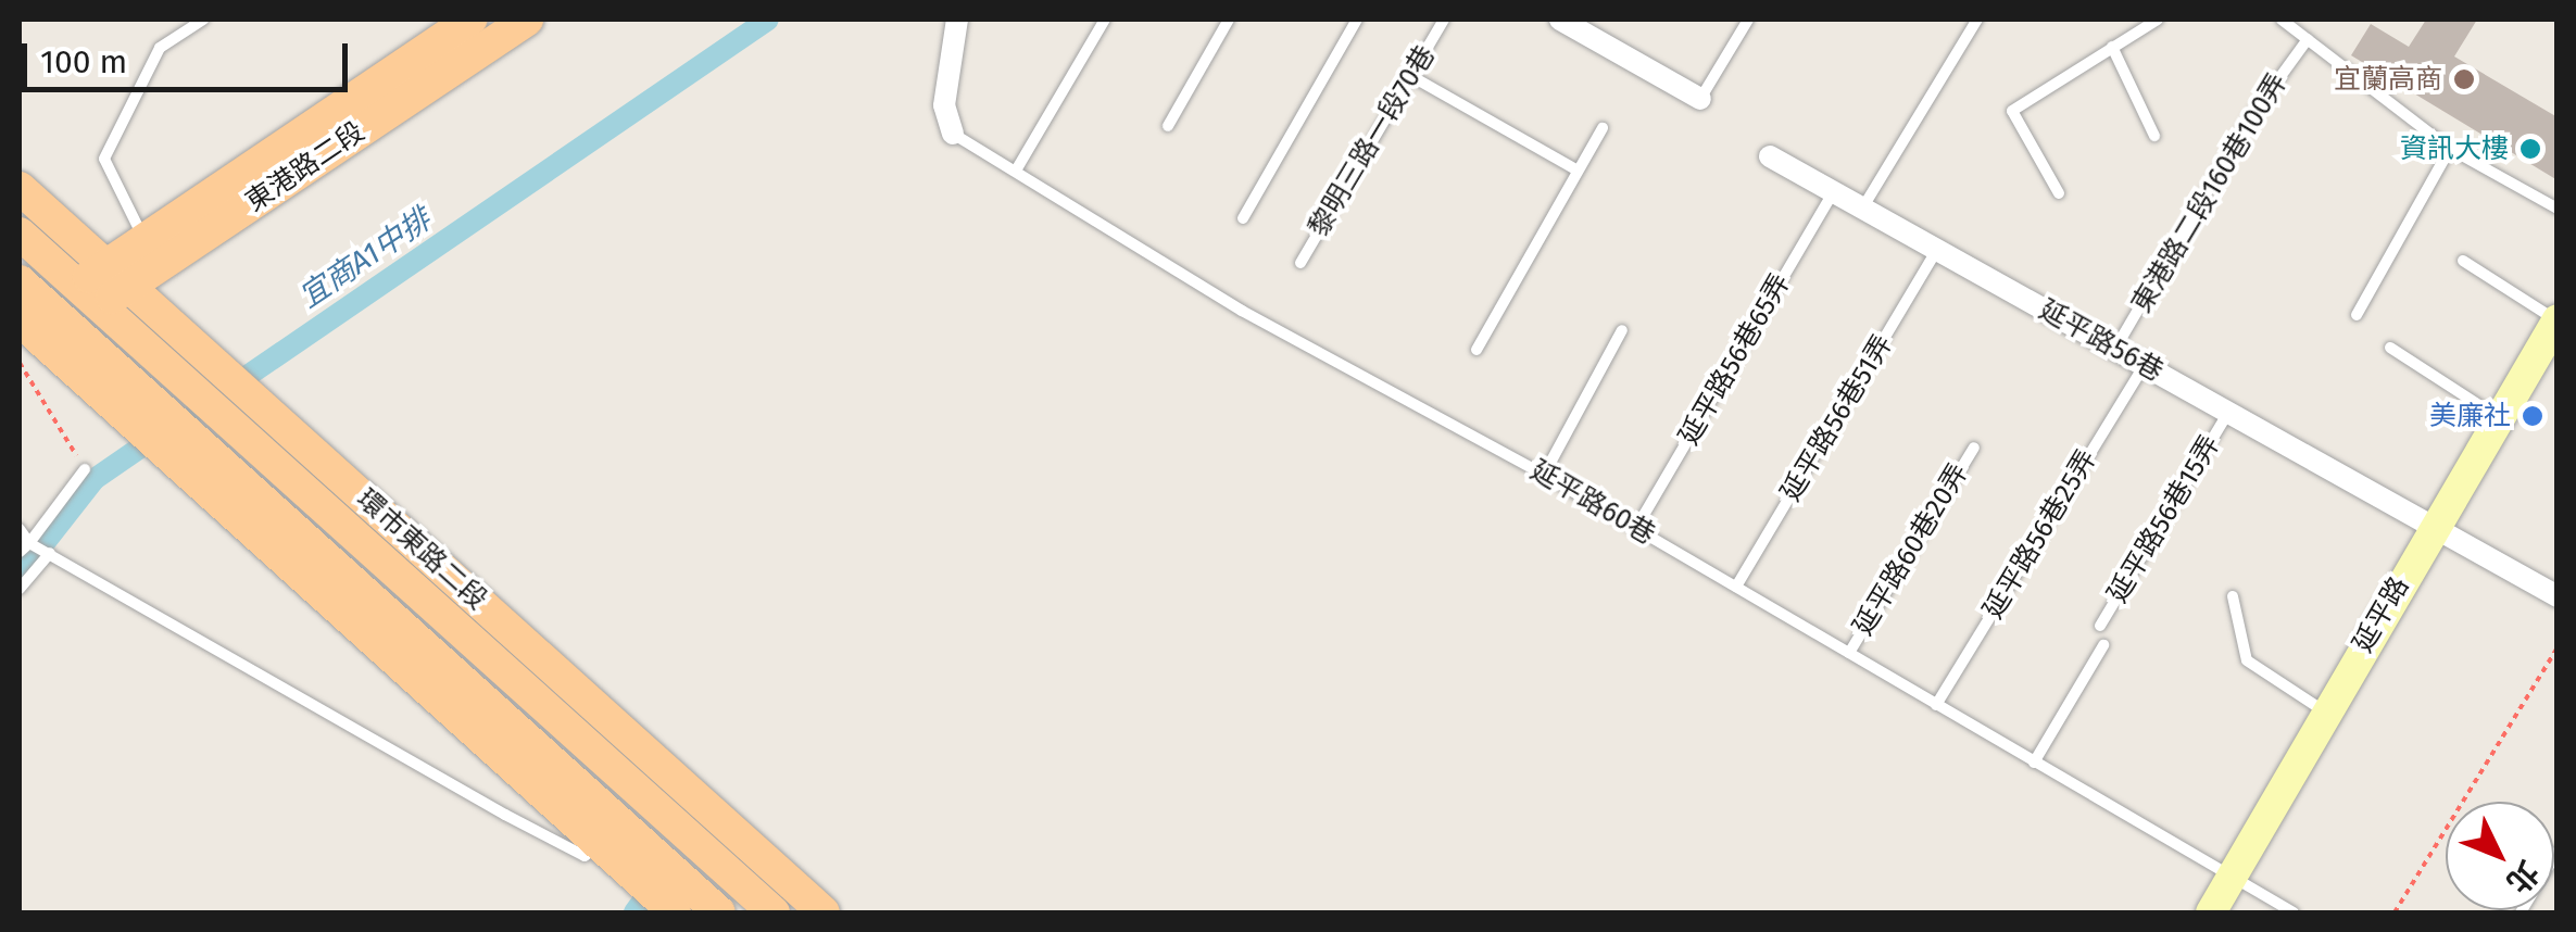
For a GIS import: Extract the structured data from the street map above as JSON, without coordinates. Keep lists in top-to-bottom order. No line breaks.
{"streets":{"main road":["東港路二段","環市東路二段","延平路"],"street":["延平路56巷"],"lane":["黎明三路一段70巷","東港路二段160巷100弄","延平路56巷65弄","延平路56巷51弄","延平路60巷","延平路56巷15弄","延平路56巷25弄","延平路60巷20弄"]},"crossings":[["東港路二段","環市東路二段"],["東港路二段160巷100弄","延平路56巷"],["延平路56巷","延平路56巷65弄"],["延平路56巷","延平路56巷51弄"],["延平路56巷","延平路56巷15弄"],["延平路56巷","延平路56巷25弄"],["延平路56巷","延平路"],["延平路56巷65弄","延平路60巷"],["延平路56巷51弄","延平路60巷"],["延平路60巷","延平路56巷25弄"],["延平路60巷","延平路60巷20弄"],["延平路60巷","延平路"]],"water":["宜商A1中排"],"places":["宜蘭高商","資訊大樓","美廉社"],"scale_bar":"100 m","north":"bottom right"}
